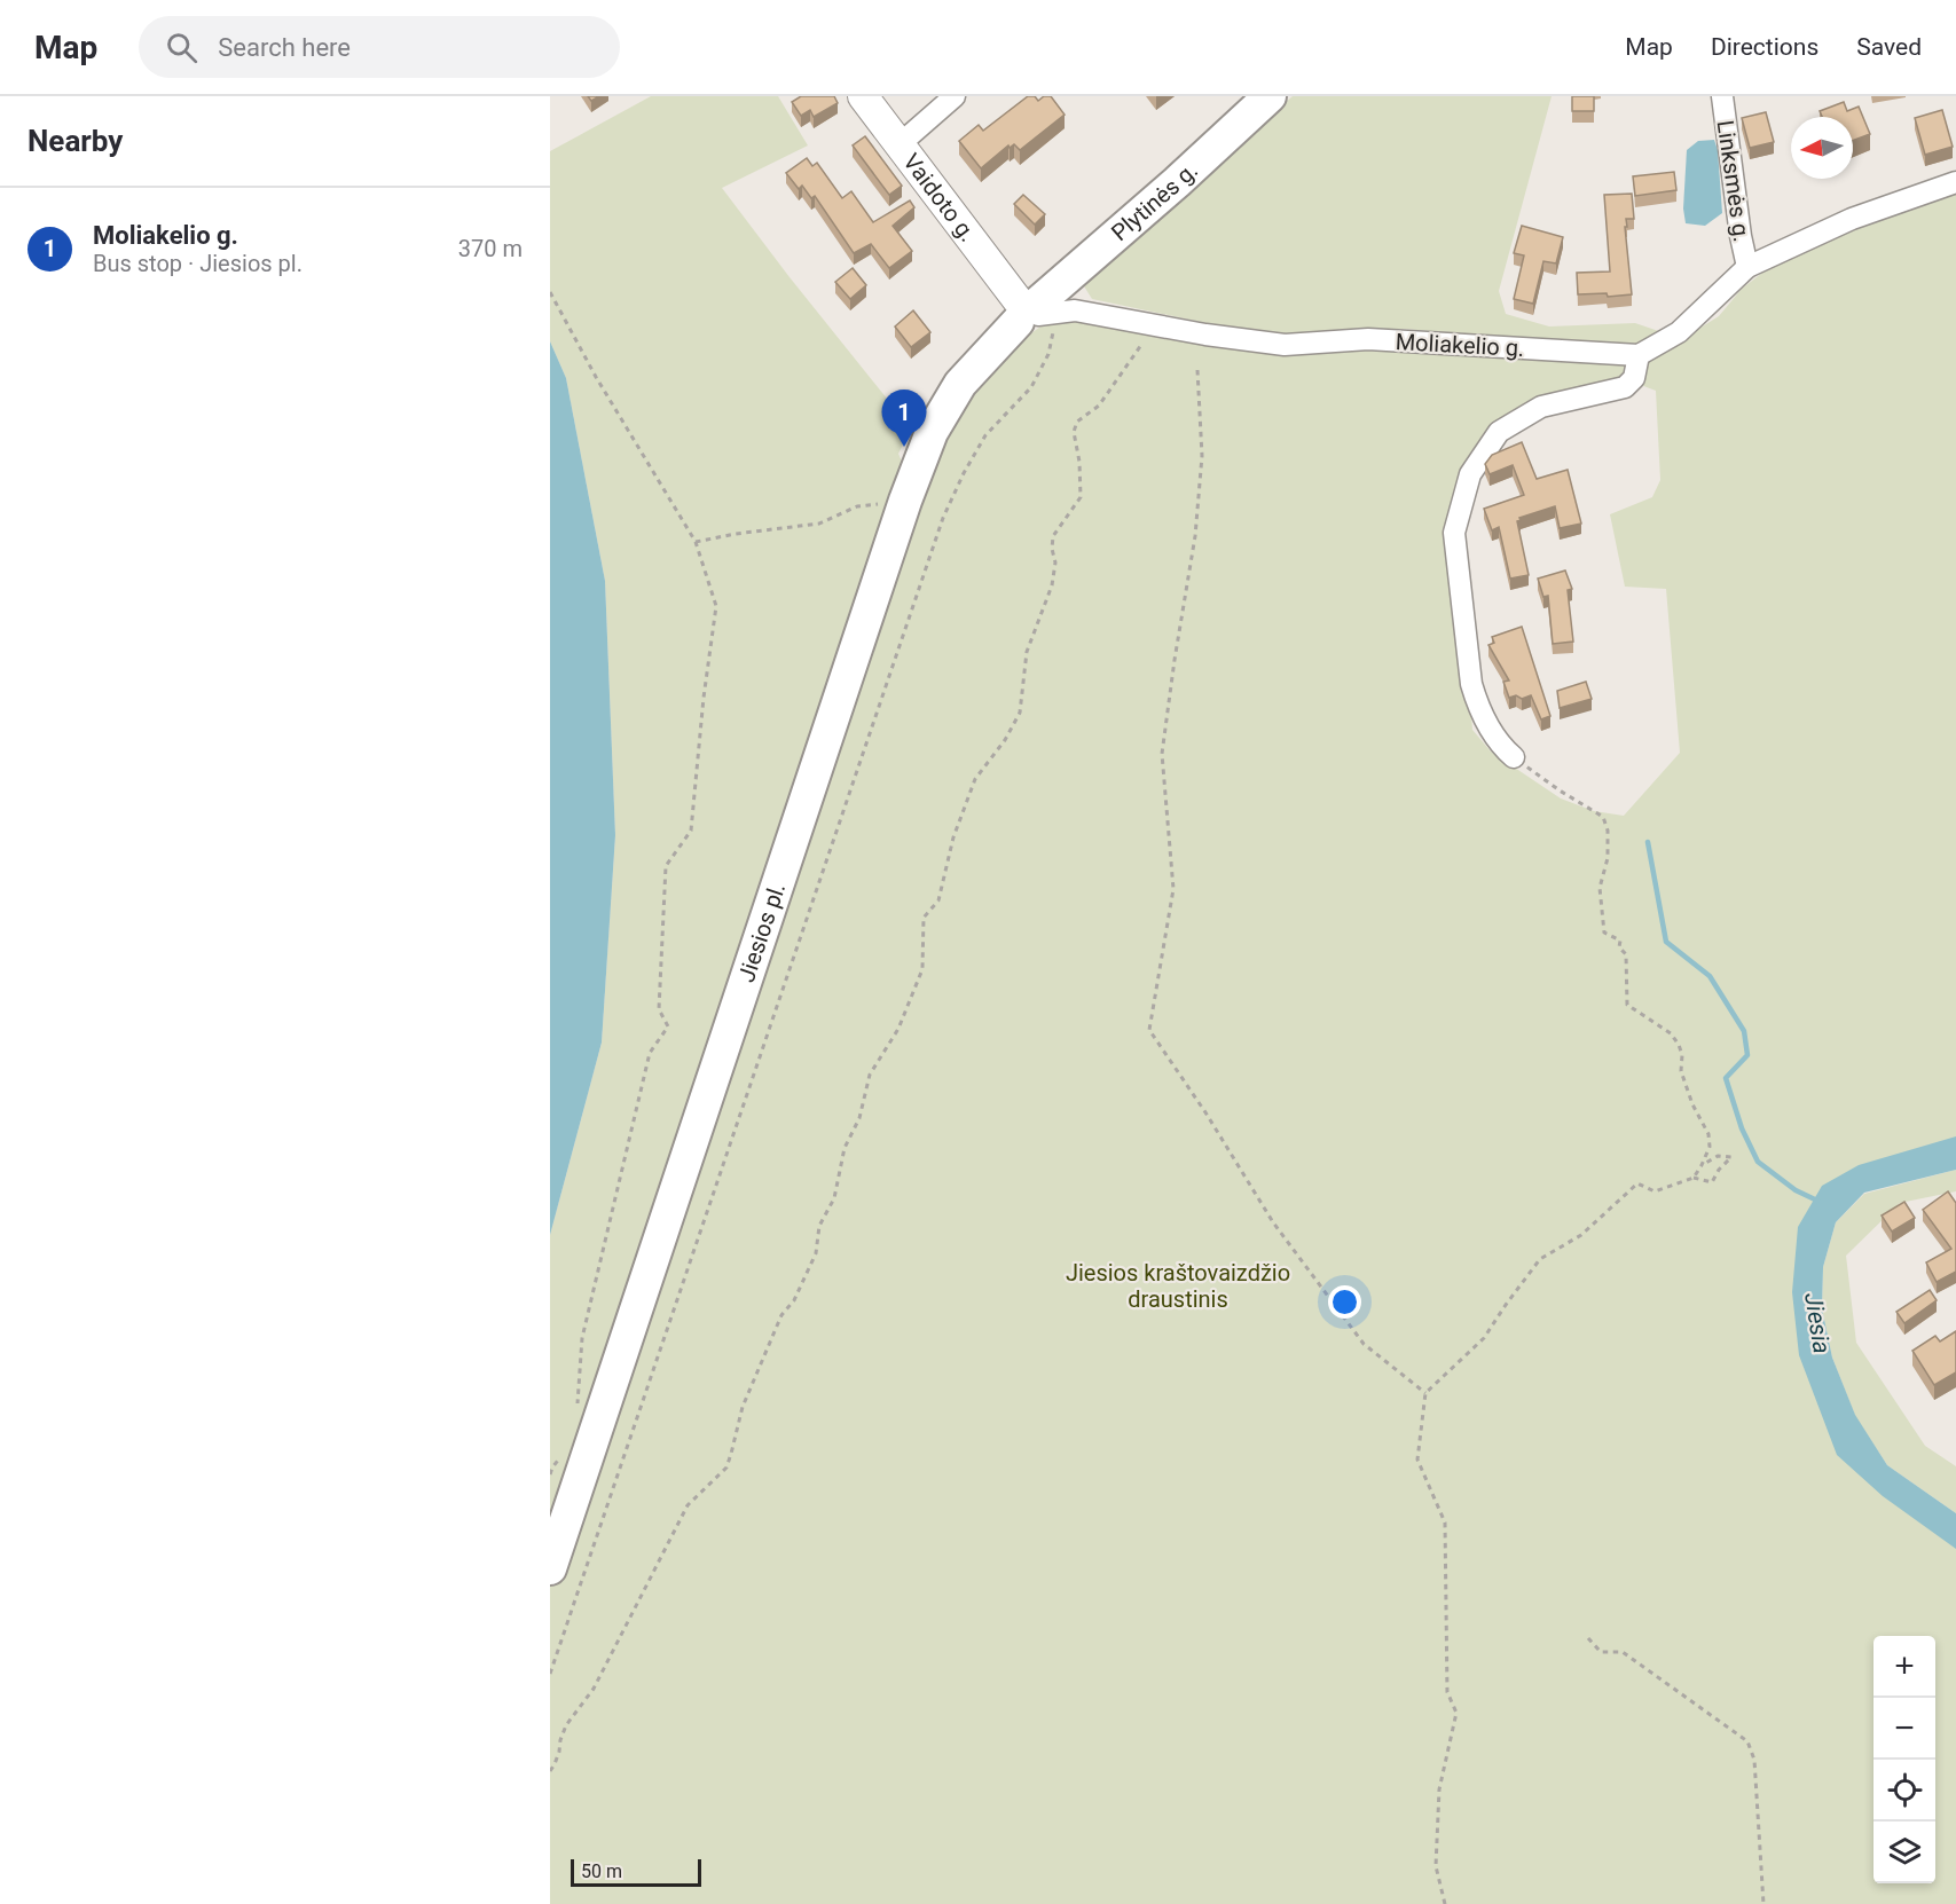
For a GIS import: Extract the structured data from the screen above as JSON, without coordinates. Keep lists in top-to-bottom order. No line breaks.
{"streets":{"main road":["Vaidoto g.","Plytinės g.","Jiesios pl."],"street":["Linksmės g.","Moliakelio g."]},"crossings":[["Vaidoto g.","Plytinės g."],["Vaidoto g.","Moliakelio g."],["Vaidoto g.","Jiesios pl."],["Plytinės g.","Moliakelio g."],["Plytinės g.","Jiesios pl."],["Moliakelio g.","Jiesios pl."]],"water":["Jiesia"],"parks":["Jiesios kraštovaizdžio draustinis"],"scale_bar":"50 m","north":"left","page":{"header":"Map","search":"Search here","nav":["Map","Directions","Saved"],"heading":"Nearby","list":[{"mark":"1","name":"Moliakelio g.","note":"Bus stop · Jiesios pl.","value":"370 m"}],"pins":"1","map_buttons":["+","−"],"scale":"50 m"}}
